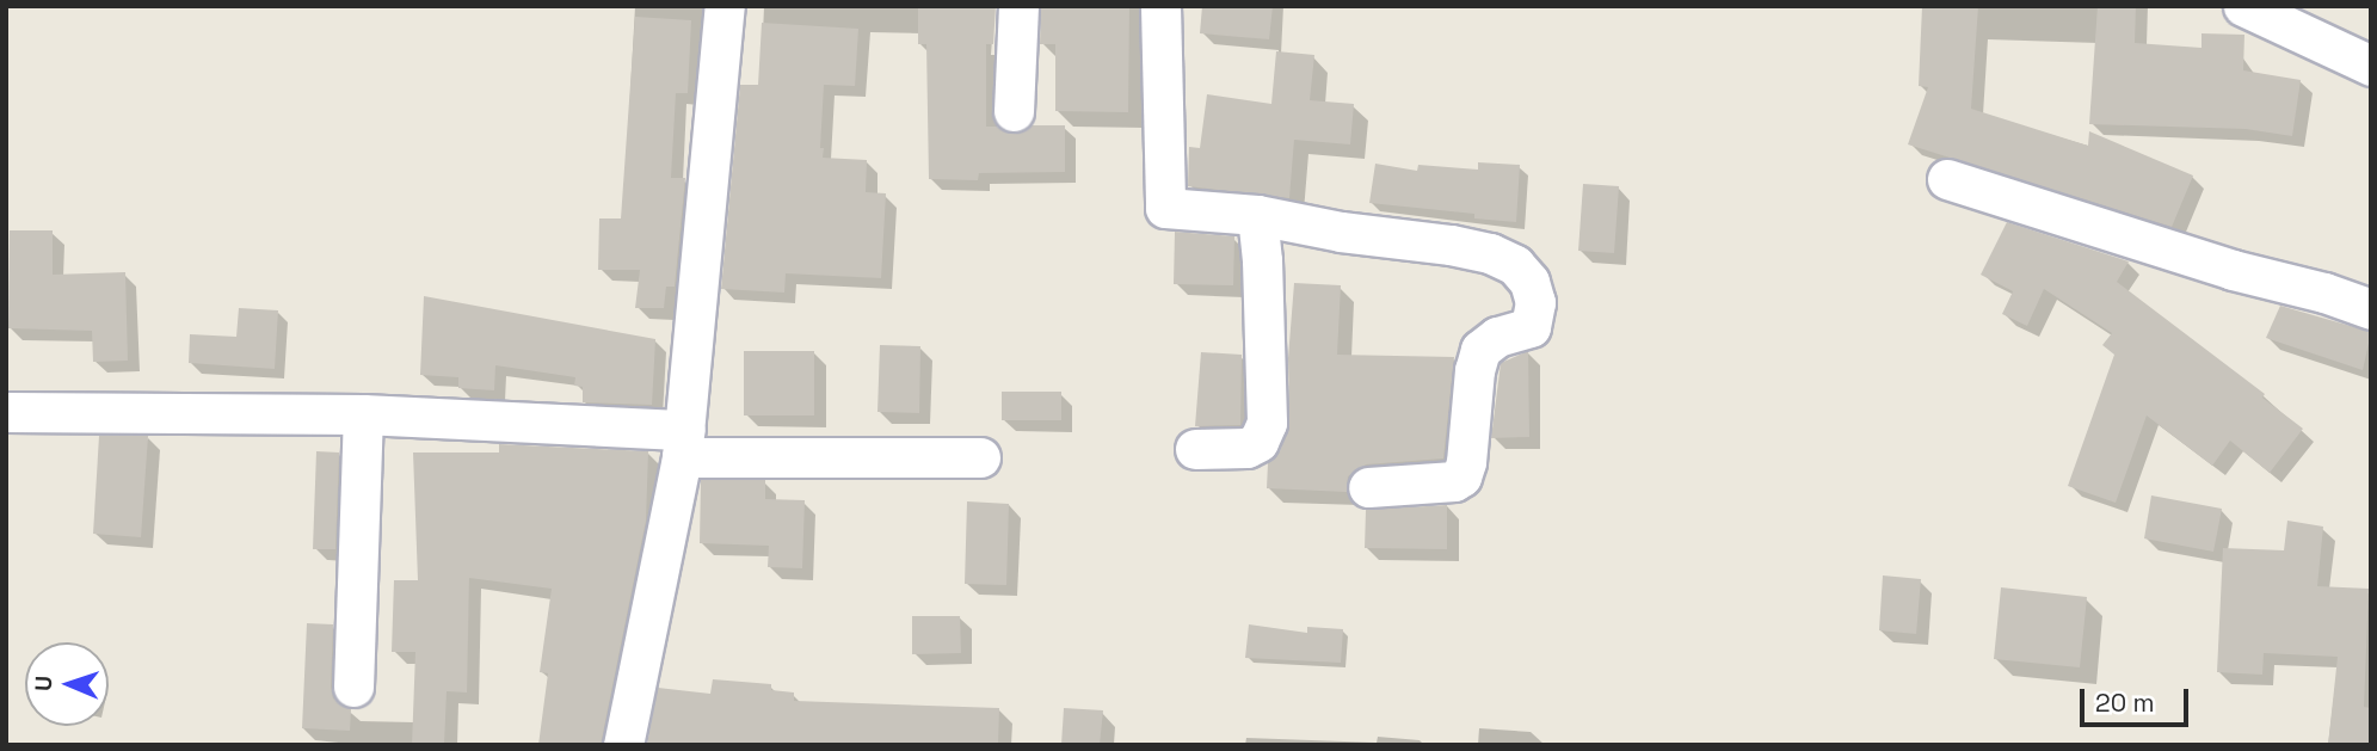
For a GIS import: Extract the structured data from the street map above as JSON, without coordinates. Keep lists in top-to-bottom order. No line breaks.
{"scale_bar":"20 m","north":"left"}
